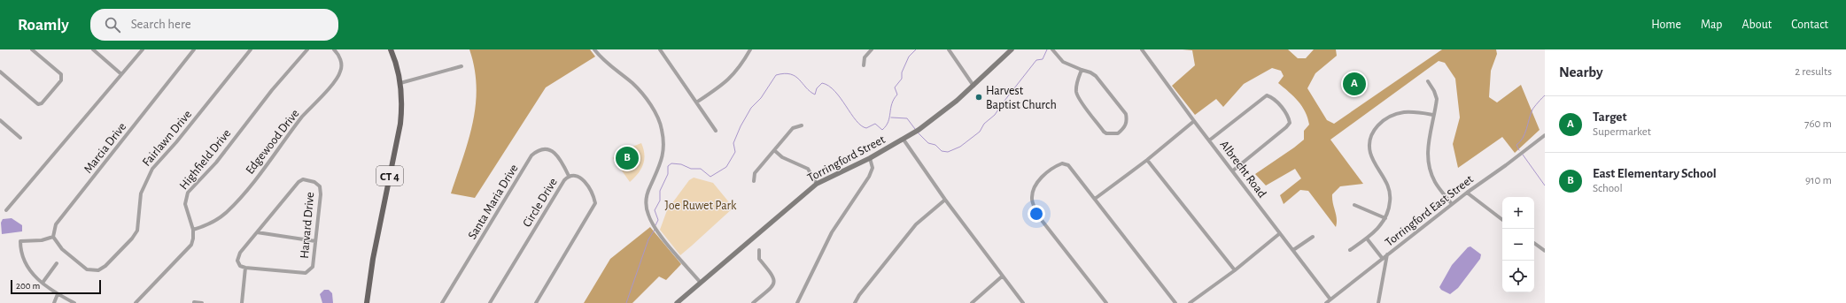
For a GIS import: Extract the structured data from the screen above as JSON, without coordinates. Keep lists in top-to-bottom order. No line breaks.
{"streets":{"main road":["Torringford Street","CT 4"],"street":["Fairlawn Drive","Edgewood Drive","Marcia Drive","Highfield Drive","Albrecht Road","Santa Maria Drive","Circle Drive","Torringford East Street","Harvard Drive"]},"crossings":[["Fairlawn Drive","Marcia Drive"],["Edgewood Drive","Highfield Drive"],["Albrecht Road","Torringford East Street"],["Santa Maria Drive","Circle Drive"]],"parks":["Joe Ruwet Park"],"places":["Harvest Baptist Church"],"scale_bar":"200 m","page":{"header":"Roamly","search":"Search here","nav":["Home","Map","About","Contact"],"heading":["Nearby","2 results"],"pins":["A","B"],"list":[{"mark":"A","name":"Target","note":"Supermarket","value":"760 m"},{"mark":"B","name":"East Elementary School","note":"School","value":"910 m"}],"map_buttons":["+","−"],"scale":"200 m"}}
